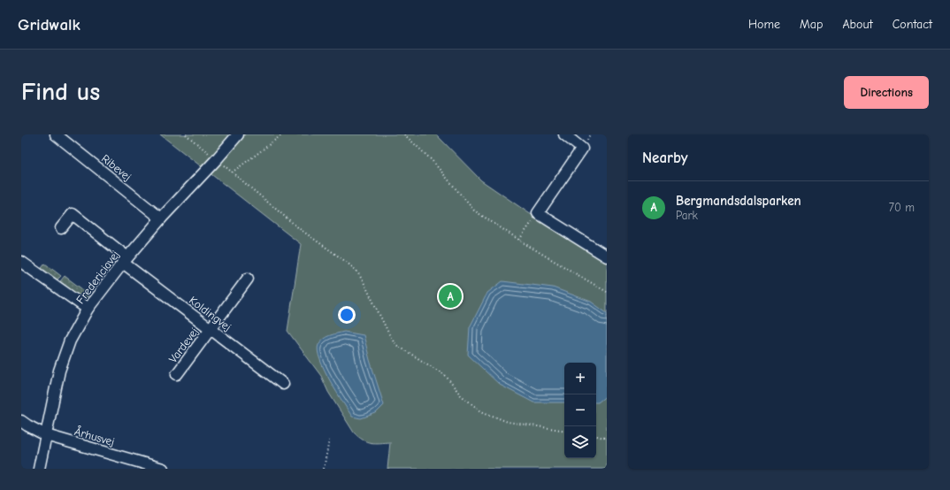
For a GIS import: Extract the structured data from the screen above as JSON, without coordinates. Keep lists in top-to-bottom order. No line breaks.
{"streets":{"street":["Ribevej","Fredericiavej","Koldingvej","Vardevej","Århusvej"]},"crossings":[["Ribevej","Fredericiavej"],["Fredericiavej","Koldingvej"],["Fredericiavej","Århusvej"],["Koldingvej","Vardevej"]],"page":{"header":"Gridwalk","nav":["Home","Map","About","Contact"],"buttons":"Directions","title":"Find us","heading":"Nearby","list":[{"mark":"A","name":"Bergmandsdalsparken","note":"Park","value":"70 m"}],"pins":"A","map_buttons":["+","−"]}}
